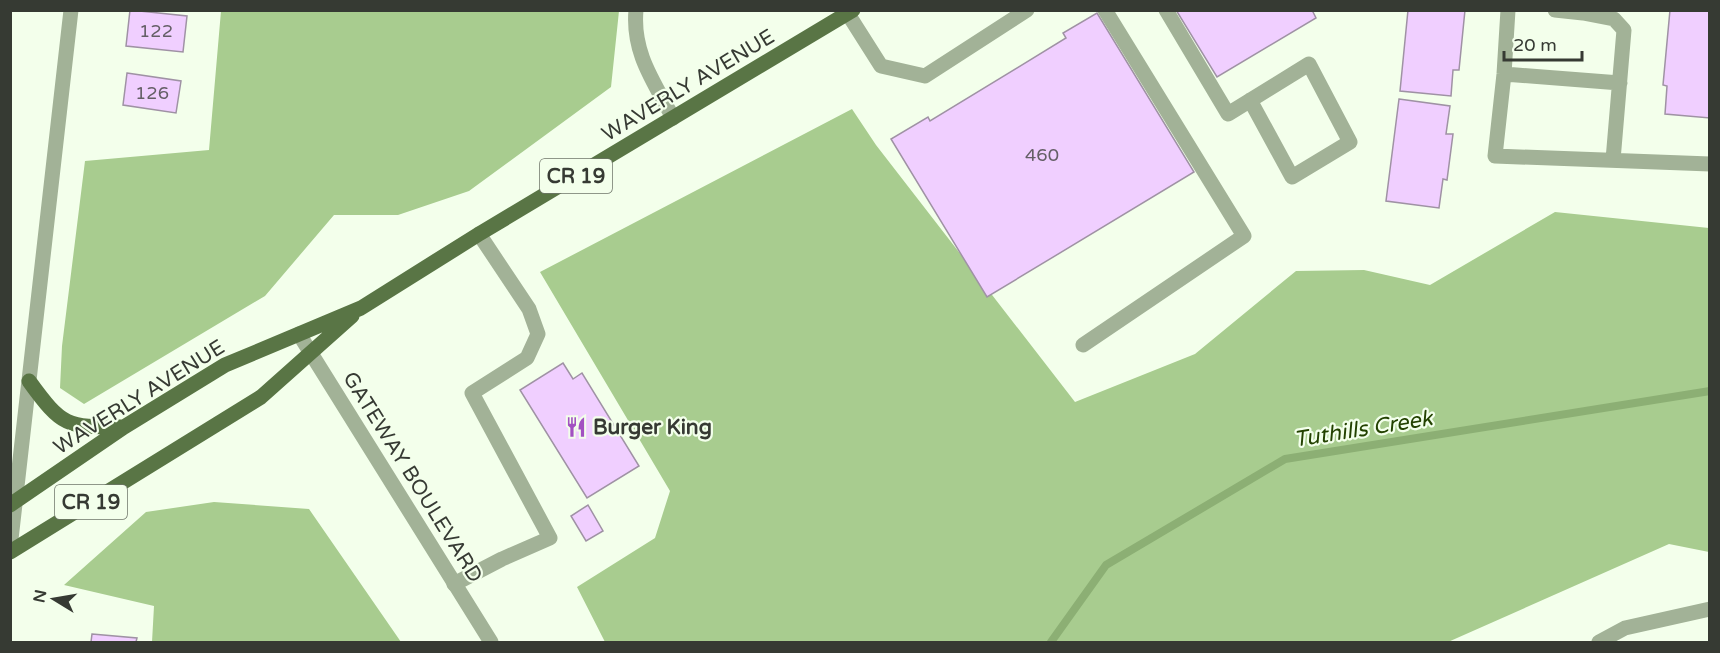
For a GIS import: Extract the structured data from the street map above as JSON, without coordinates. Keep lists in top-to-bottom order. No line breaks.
{"streets":{"main road":["WAVERLY AVENUE","CR 19"],"street":["GATEWAY BOULEVARD"]},"crossings":[["WAVERLY AVENUE","GATEWAY BOULEVARD"]],"water":["Tuthills Creek"],"places":{"restaurant":["Burger King"]},"house_numbers":["122","126","460"],"scale_bar":"20 m","north":"left"}
